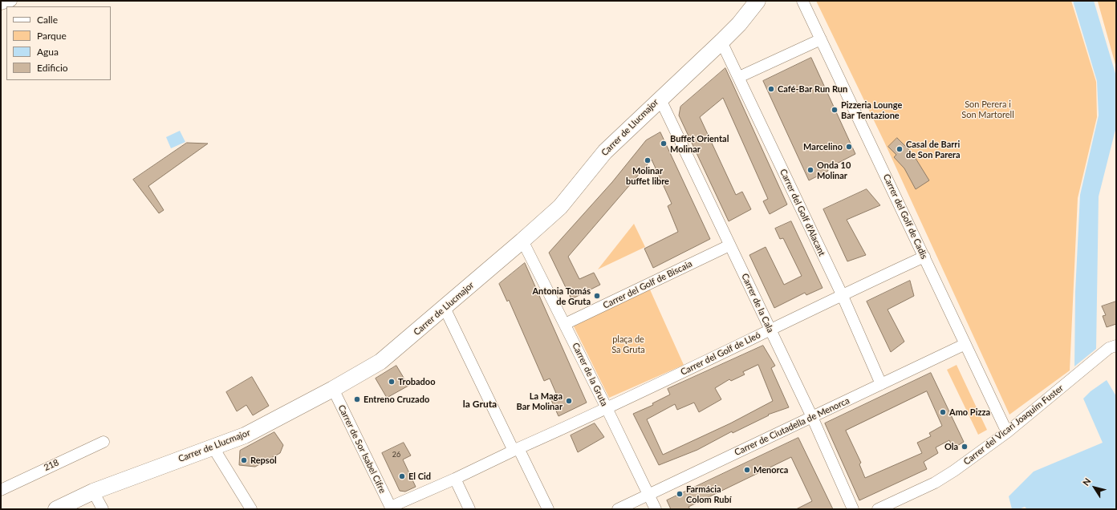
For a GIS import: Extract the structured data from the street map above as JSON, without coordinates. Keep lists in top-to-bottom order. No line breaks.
{"streets":{"street":["Carrer de Llucmajor","Carrer del Golf d'Alacant","Carrer del Golf de Cadis","Carrer del Golf de Biscaia","Carrer de la Cala","Carrer del Golf de Lleó","Carrer de la Gruta","Carrer del Vicari Joaquim Fuster","Carrer de Ciutadella de Menorca","Carrer de Sor Isabel Cifre","218"]},"crossings":[["Carrer de Llucmajor","Carrer del Golf d'Alacant"],["Carrer de Llucmajor","Carrer de la Cala"],["Carrer de Llucmajor","Carrer de la Gruta"],["Carrer de Llucmajor","Carrer de Sor Isabel Cifre"],["Carrer del Golf d'Alacant","Carrer del Golf de Lleó"],["Carrer del Golf d'Alacant","Carrer de Ciutadella de Menorca"],["Carrer del Golf de Cadis","Carrer del Golf de Lleó"],["Carrer del Golf de Cadis","Carrer del Vicari Joaquim Fuster"],["Carrer del Golf de Cadis","Carrer de Ciutadella de Menorca"],["Carrer del Golf de Biscaia","Carrer de la Cala"],["Carrer del Golf de Biscaia","Carrer de la Gruta"],["Carrer de la Cala","Carrer del Golf de Lleó"],["Carrer de la Cala","Carrer de Ciutadella de Menorca"],["Carrer del Golf de Lleó","Carrer de la Gruta"],["Carrer del Golf de Lleó","Carrer de Sor Isabel Cifre"],["Carrer de la Gruta","Carrer de Ciutadella de Menorca"]],"districts":["la Gruta"],"parks":["Son Perera i Son Martorell","plaça de Sa Gruta"],"places":["Café-Bar Run Run","Pizzeria Lounge Bar Tentazione","Buffet Oriental Molinar","Marcelino","Casal de Barri de Son Parera","Molinar buffet libre","Onda 10 Molinar","Antonia Tomás de Gruta","Trobadoo","Entreno Cruzado","La Maga Bar Molinar","Amo Pizza","Ola","Repsol","Menorca","El Cid","Farmácia Colom Rubí"],"house_numbers":["26"],"legend":["Calle","Parque","Agua","Edificio"],"north":"top left"}
